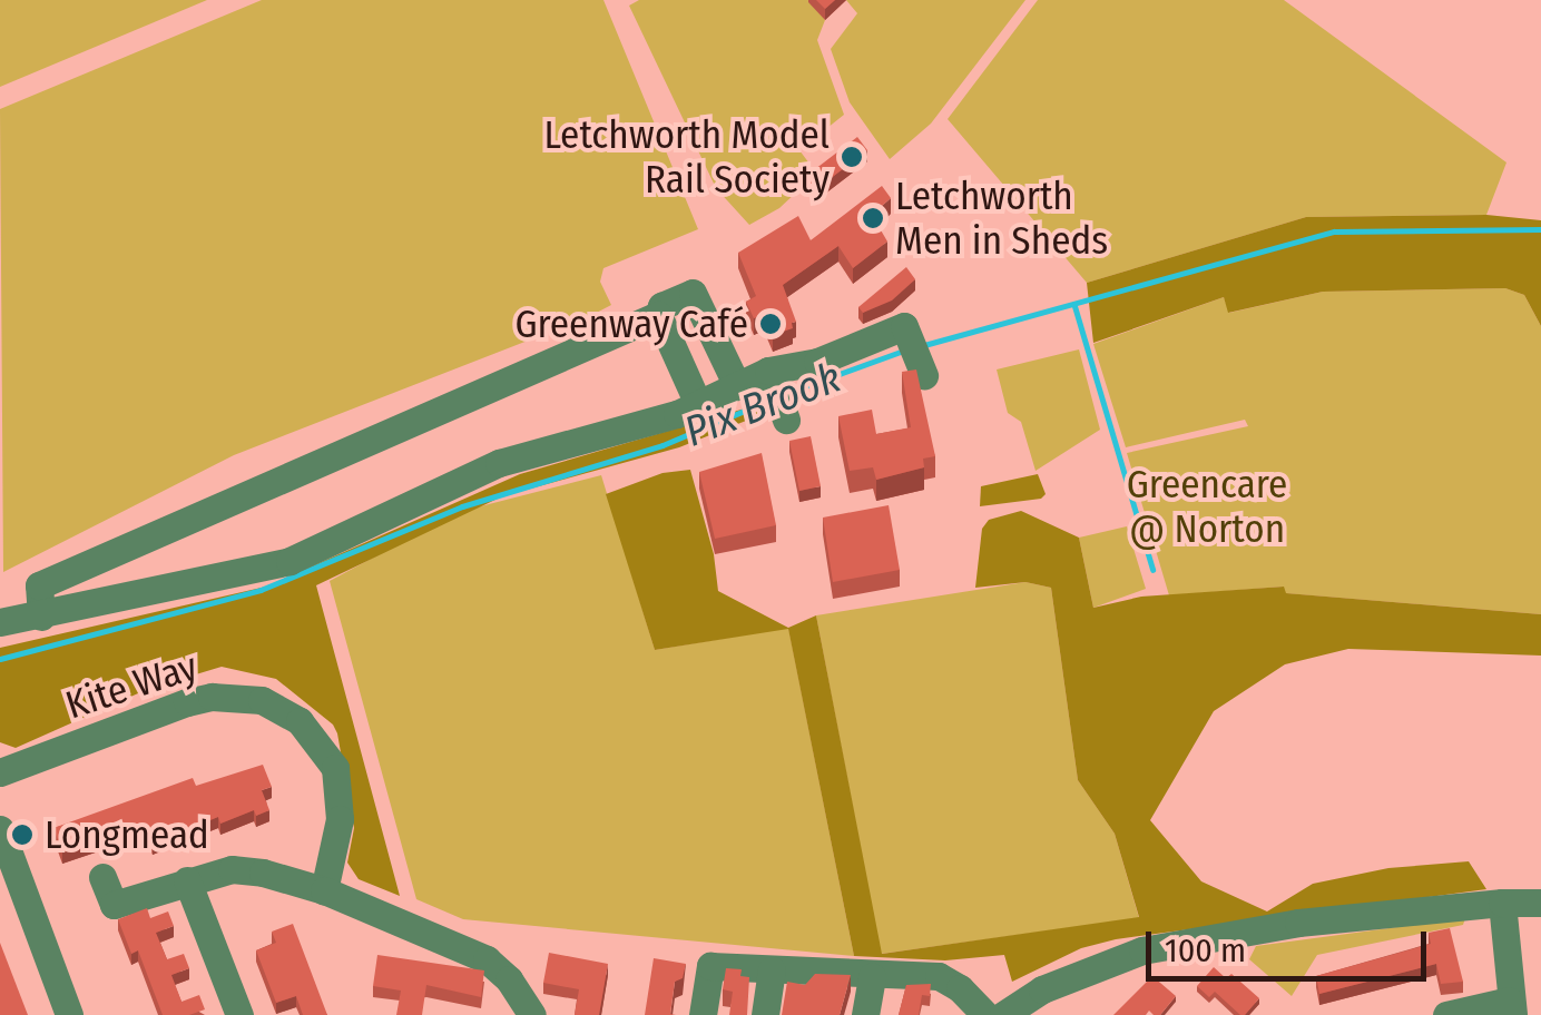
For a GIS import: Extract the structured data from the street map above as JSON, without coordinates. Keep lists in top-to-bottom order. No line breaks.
{"streets":{"street":["Kite Way"]},"water":["Pix Brook"],"parks":["Greencare @ Norton"],"places":["Letchworth Model Rail Society","Letchworth Men in Sheds","Greenway Café","Longmead"],"scale_bar":"100 m"}
